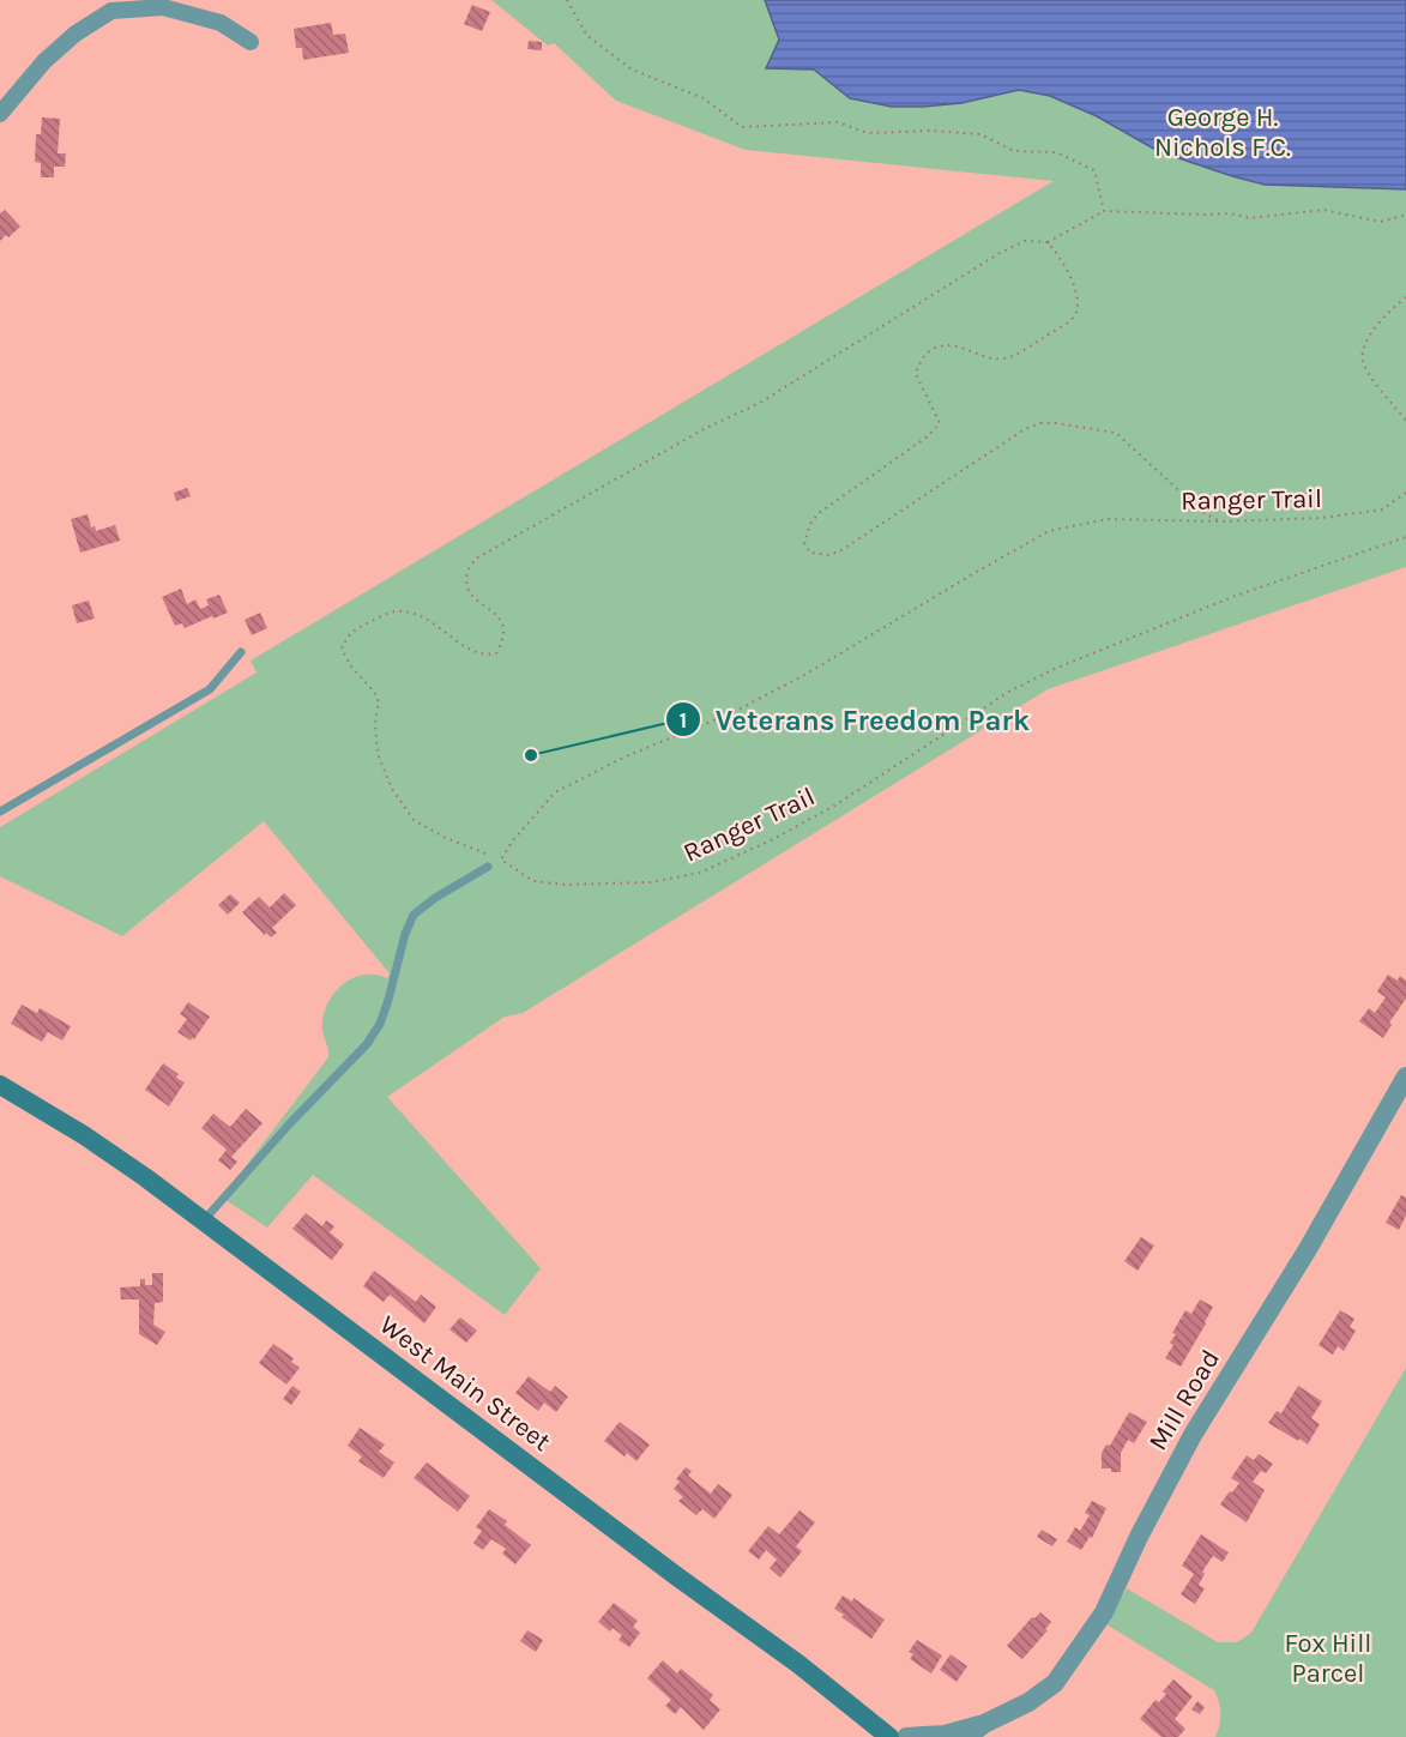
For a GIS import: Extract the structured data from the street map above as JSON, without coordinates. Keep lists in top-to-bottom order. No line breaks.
{"streets":{"main road":["West Main Street"],"street":["Mill Road"],"path":["Ranger Trail"]},"parks":["George H. Nichols F.C.","Fox Hill Parcel"],"places":["Veterans Freedom Park"]}
